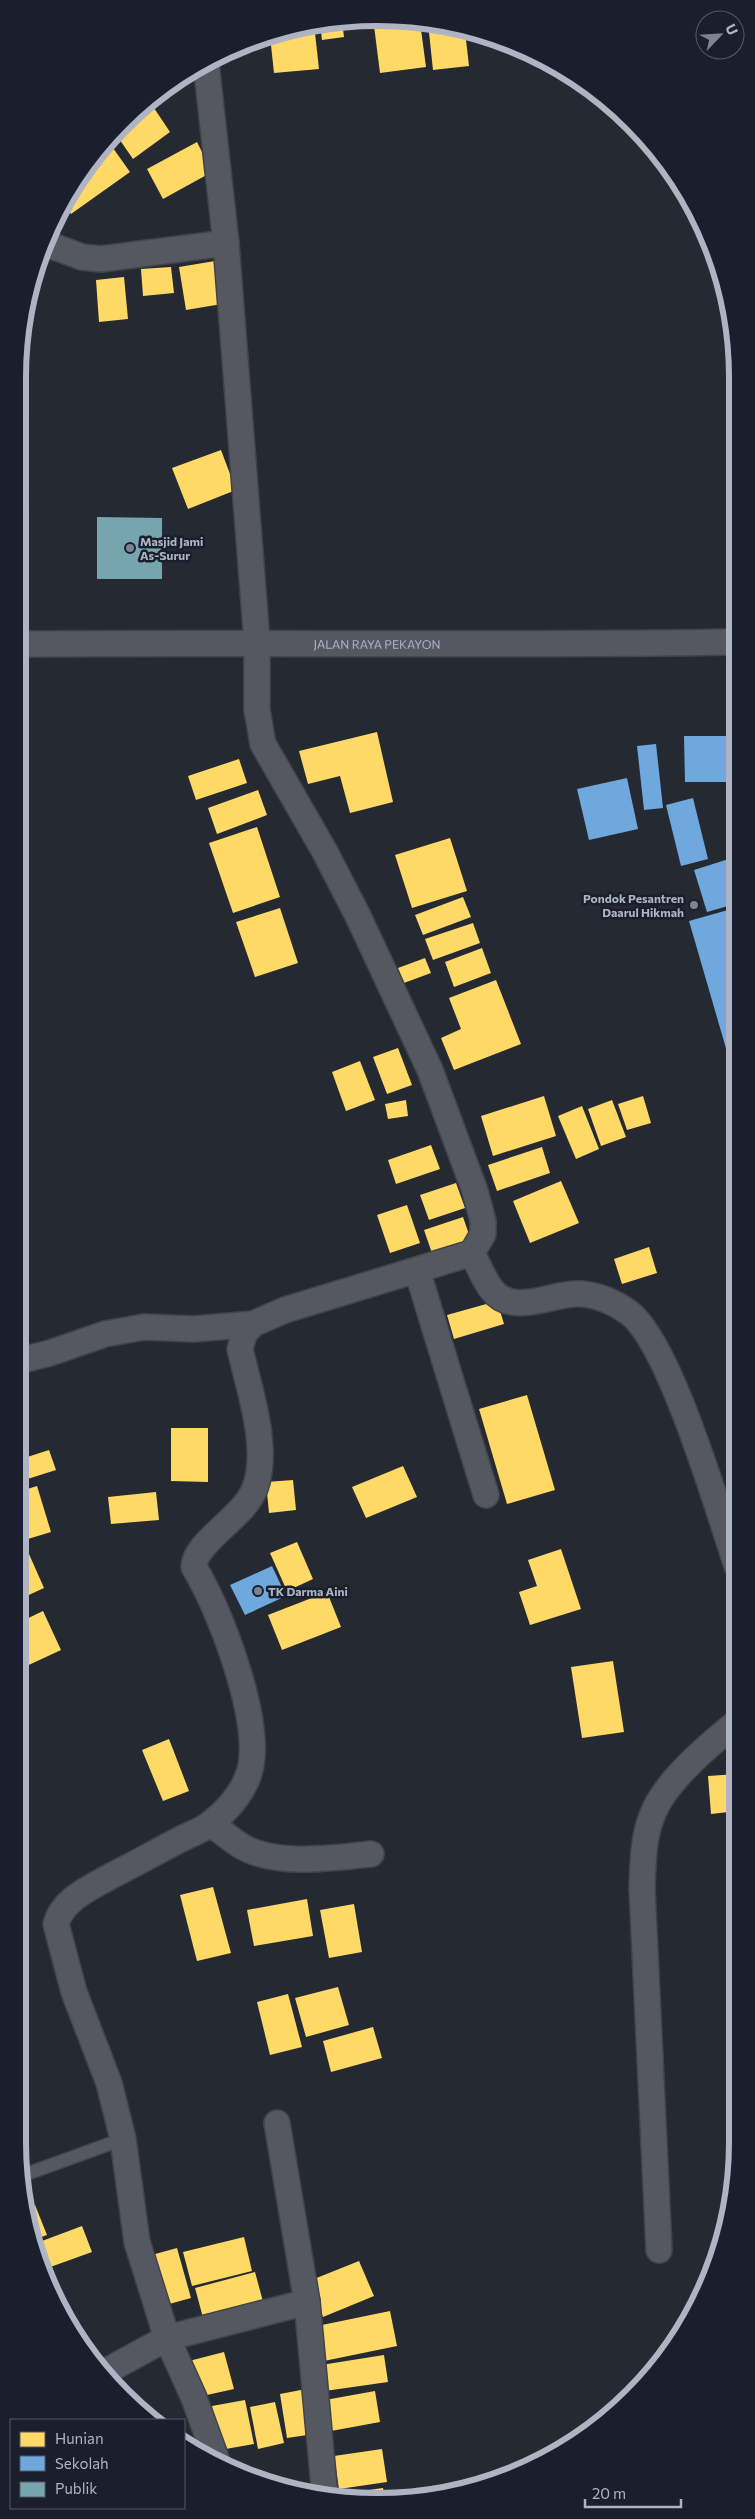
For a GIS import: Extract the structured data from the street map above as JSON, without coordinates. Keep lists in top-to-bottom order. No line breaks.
{"streets":{"street":["JALAN RAYA PEKAYON"]},"places":["Masjid Jami As-Surur","Pondok Pesantren Daarul Hikmah","TK Darma Aini"],"legend":["Hunian","Sekolah","Publik"],"scale_bar":"20 m","north":"top right"}
